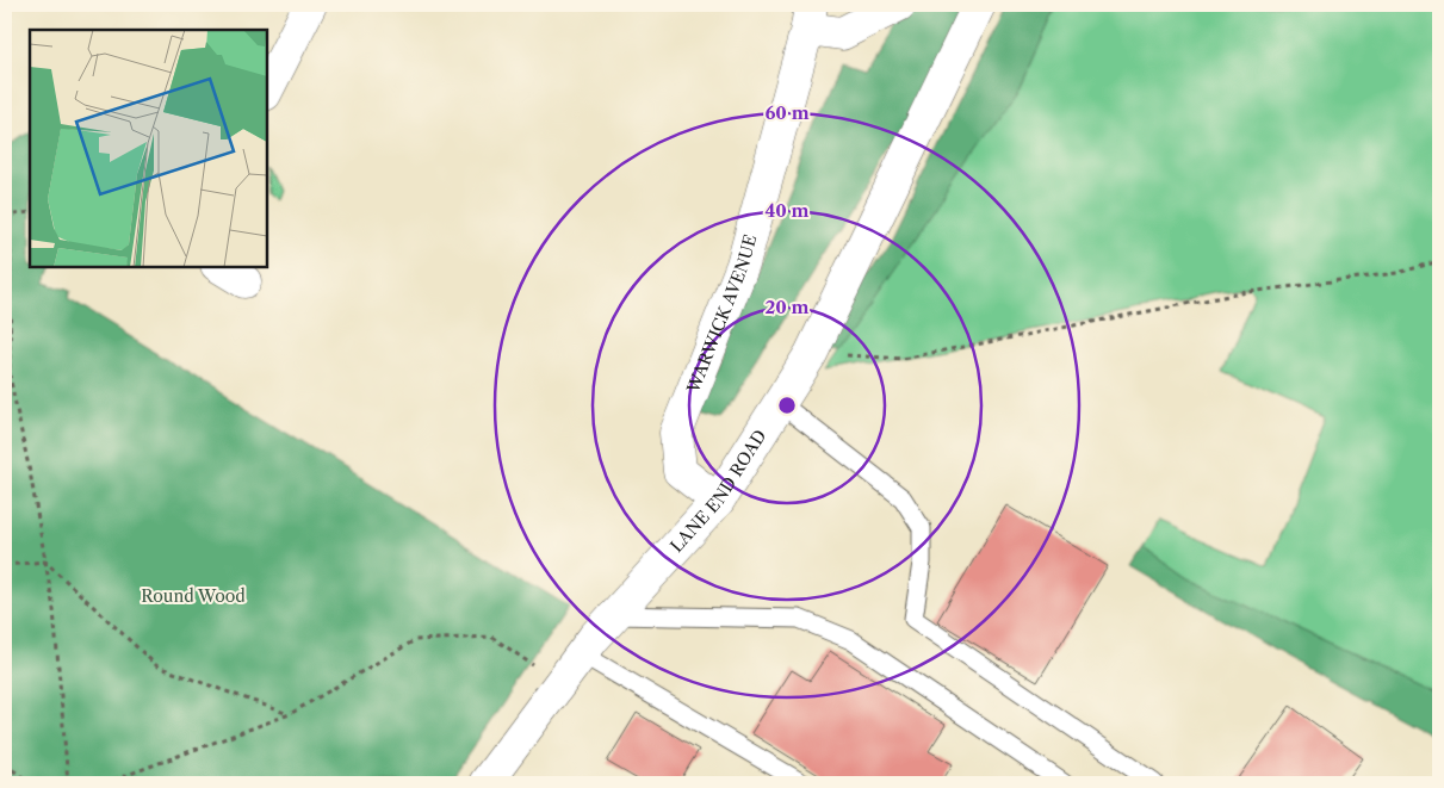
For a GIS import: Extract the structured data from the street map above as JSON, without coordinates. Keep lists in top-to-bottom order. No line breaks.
{"streets":{"street":["WARWICK AVENUE","LANE END ROAD"]},"crossings":[["WARWICK AVENUE","LANE END ROAD"]],"parks":["Round Wood"],"rings":["60 m","40 m","20 m"]}
